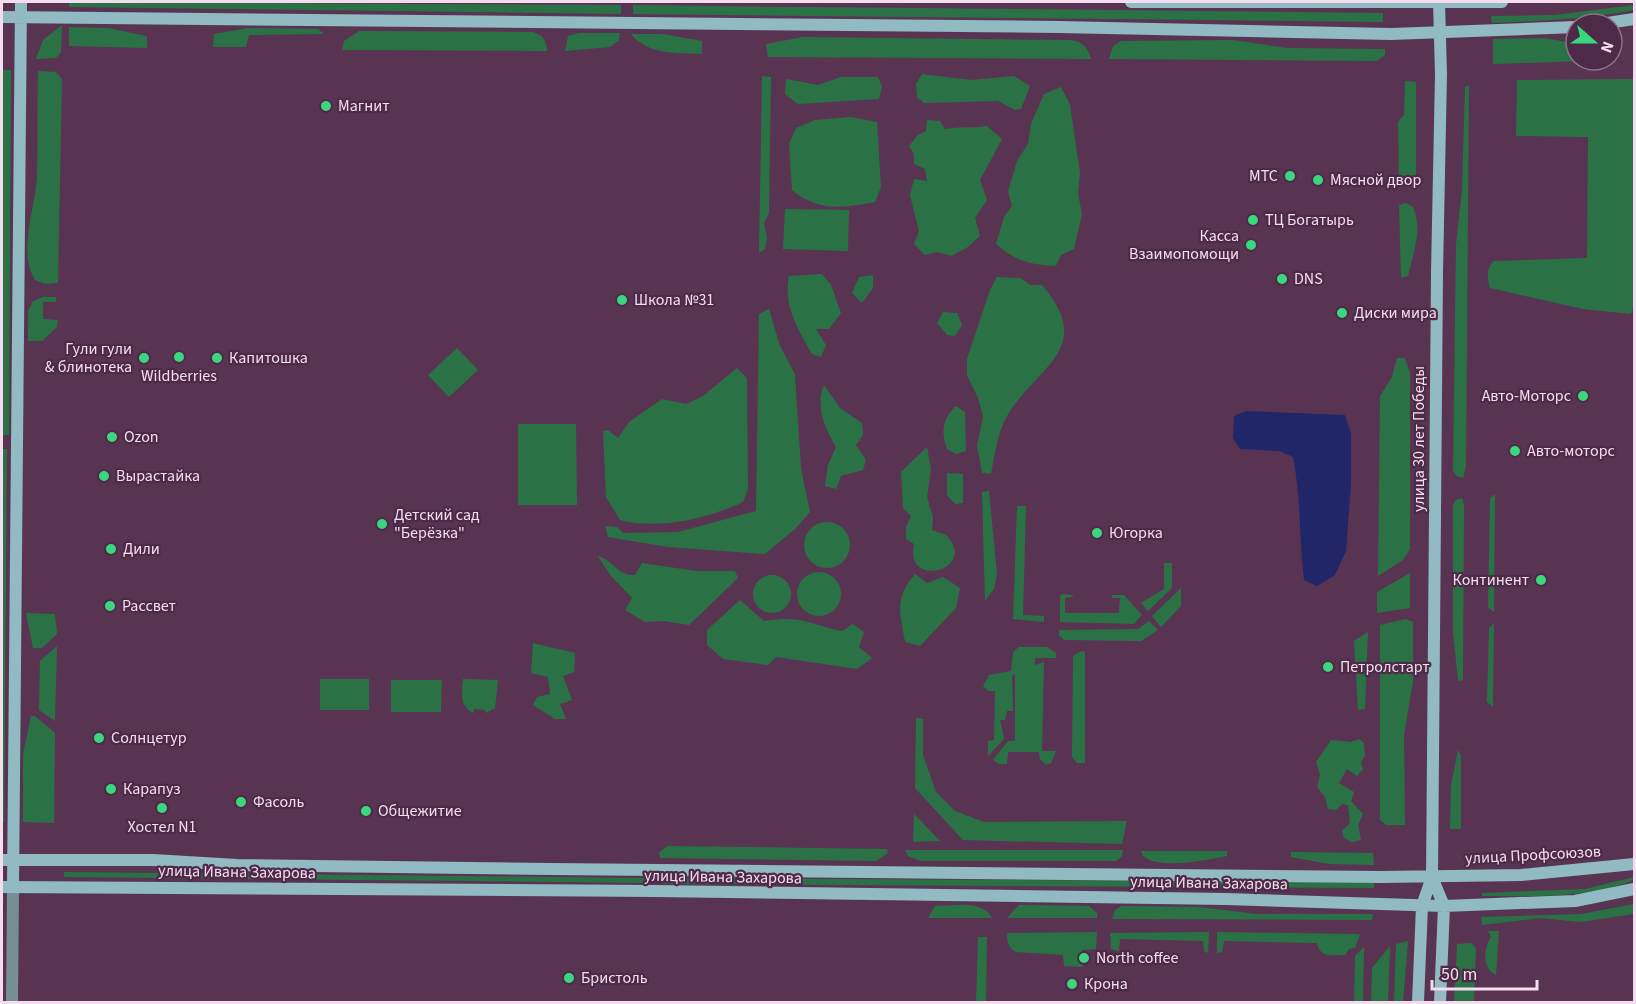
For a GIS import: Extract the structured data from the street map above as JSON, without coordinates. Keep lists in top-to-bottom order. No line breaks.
{"streets":{"main road":["улица 30 лет Победы","улица Профсоюзов","улица Ивана Захарова"]},"crossings":[["улица 30 лет Победы","улица Профсоюзов"],["улица 30 лет Победы","улица Ивана Захарова"],["улица Профсоюзов","улица Ивана Захарова"]],"places":["Магнит","МТС","Мясной двор","ТЦ Богатырь","Касса Взаимопомощи","DNS","Школа №31","Диски мира","Wildberries","Гули гули & блинотека","Капитошка","Авто-Моторс","Ozon","Авто-моторс","Вырастайка","Детский сад \"Берёзка\"","Югорка","Дили","Континент","Рассвет","Петролстарт","Солнцетур","Карапуз","Фасоль","Хостел N1","Общежитие","North coffee","Бристоль","Крона"],"scale_bar":"50 m","north":"right"}
